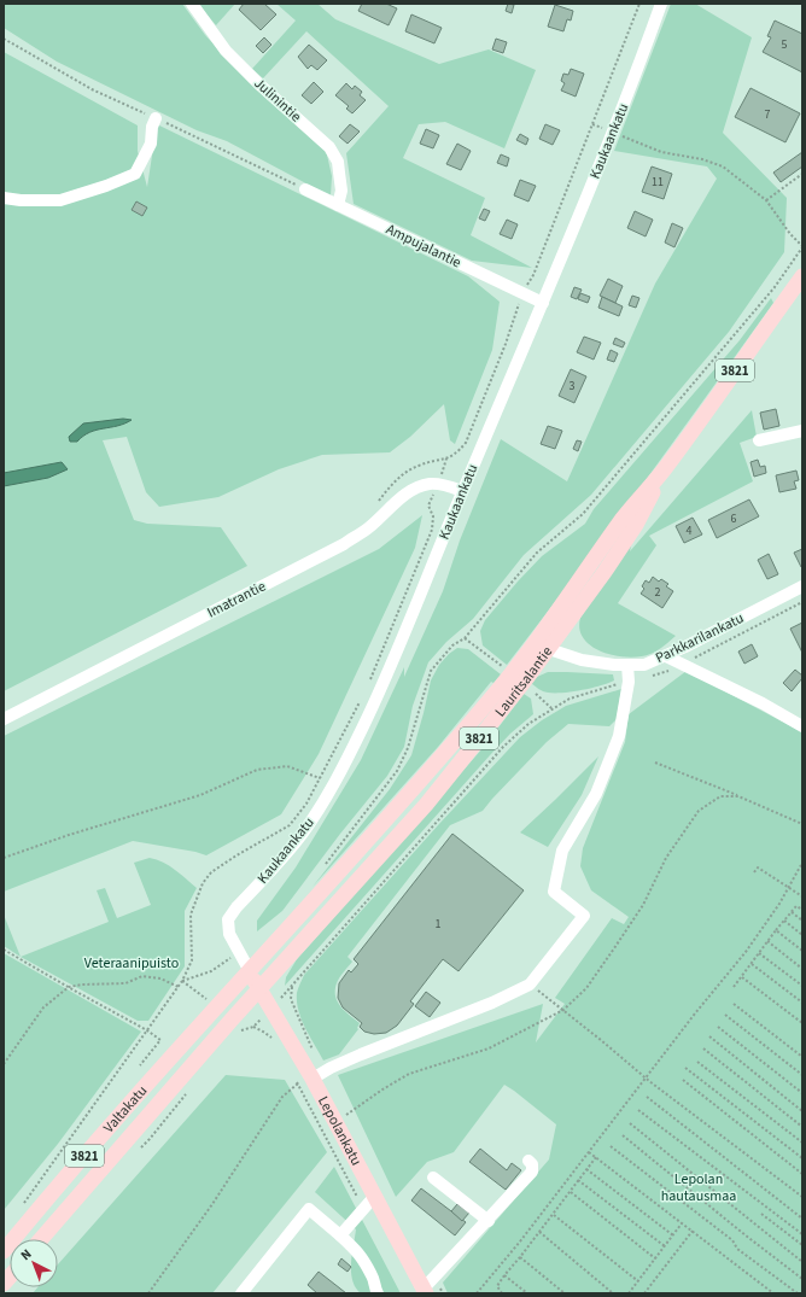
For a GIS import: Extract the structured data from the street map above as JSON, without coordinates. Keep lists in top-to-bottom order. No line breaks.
{"streets":{"main road":["3821","Lauritsalantie","Valtakatu","Lepolankatu"],"street":["Julinintie","Kaukaankatu","Ampujalantie","Imatrantie","Parkkarilankatu"]},"crossings":[["Julinintie","Ampujalantie"],["Kaukaankatu","Ampujalantie"],["Kaukaankatu","Imatrantie"],["Kaukaankatu","Lauritsalantie"],["Kaukaankatu","Valtakatu"],["Kaukaankatu","Lepolankatu"],["Parkkarilankatu","Lauritsalantie"],["Lauritsalantie","Valtakatu"],["Lauritsalantie","Lepolankatu"],["Valtakatu","Lepolankatu"]],"parks":["Veteraanipuisto","Lepolan hautausmaa"],"house_numbers":["5","7","11","3","6","4","2","1"],"north":"top left"}
